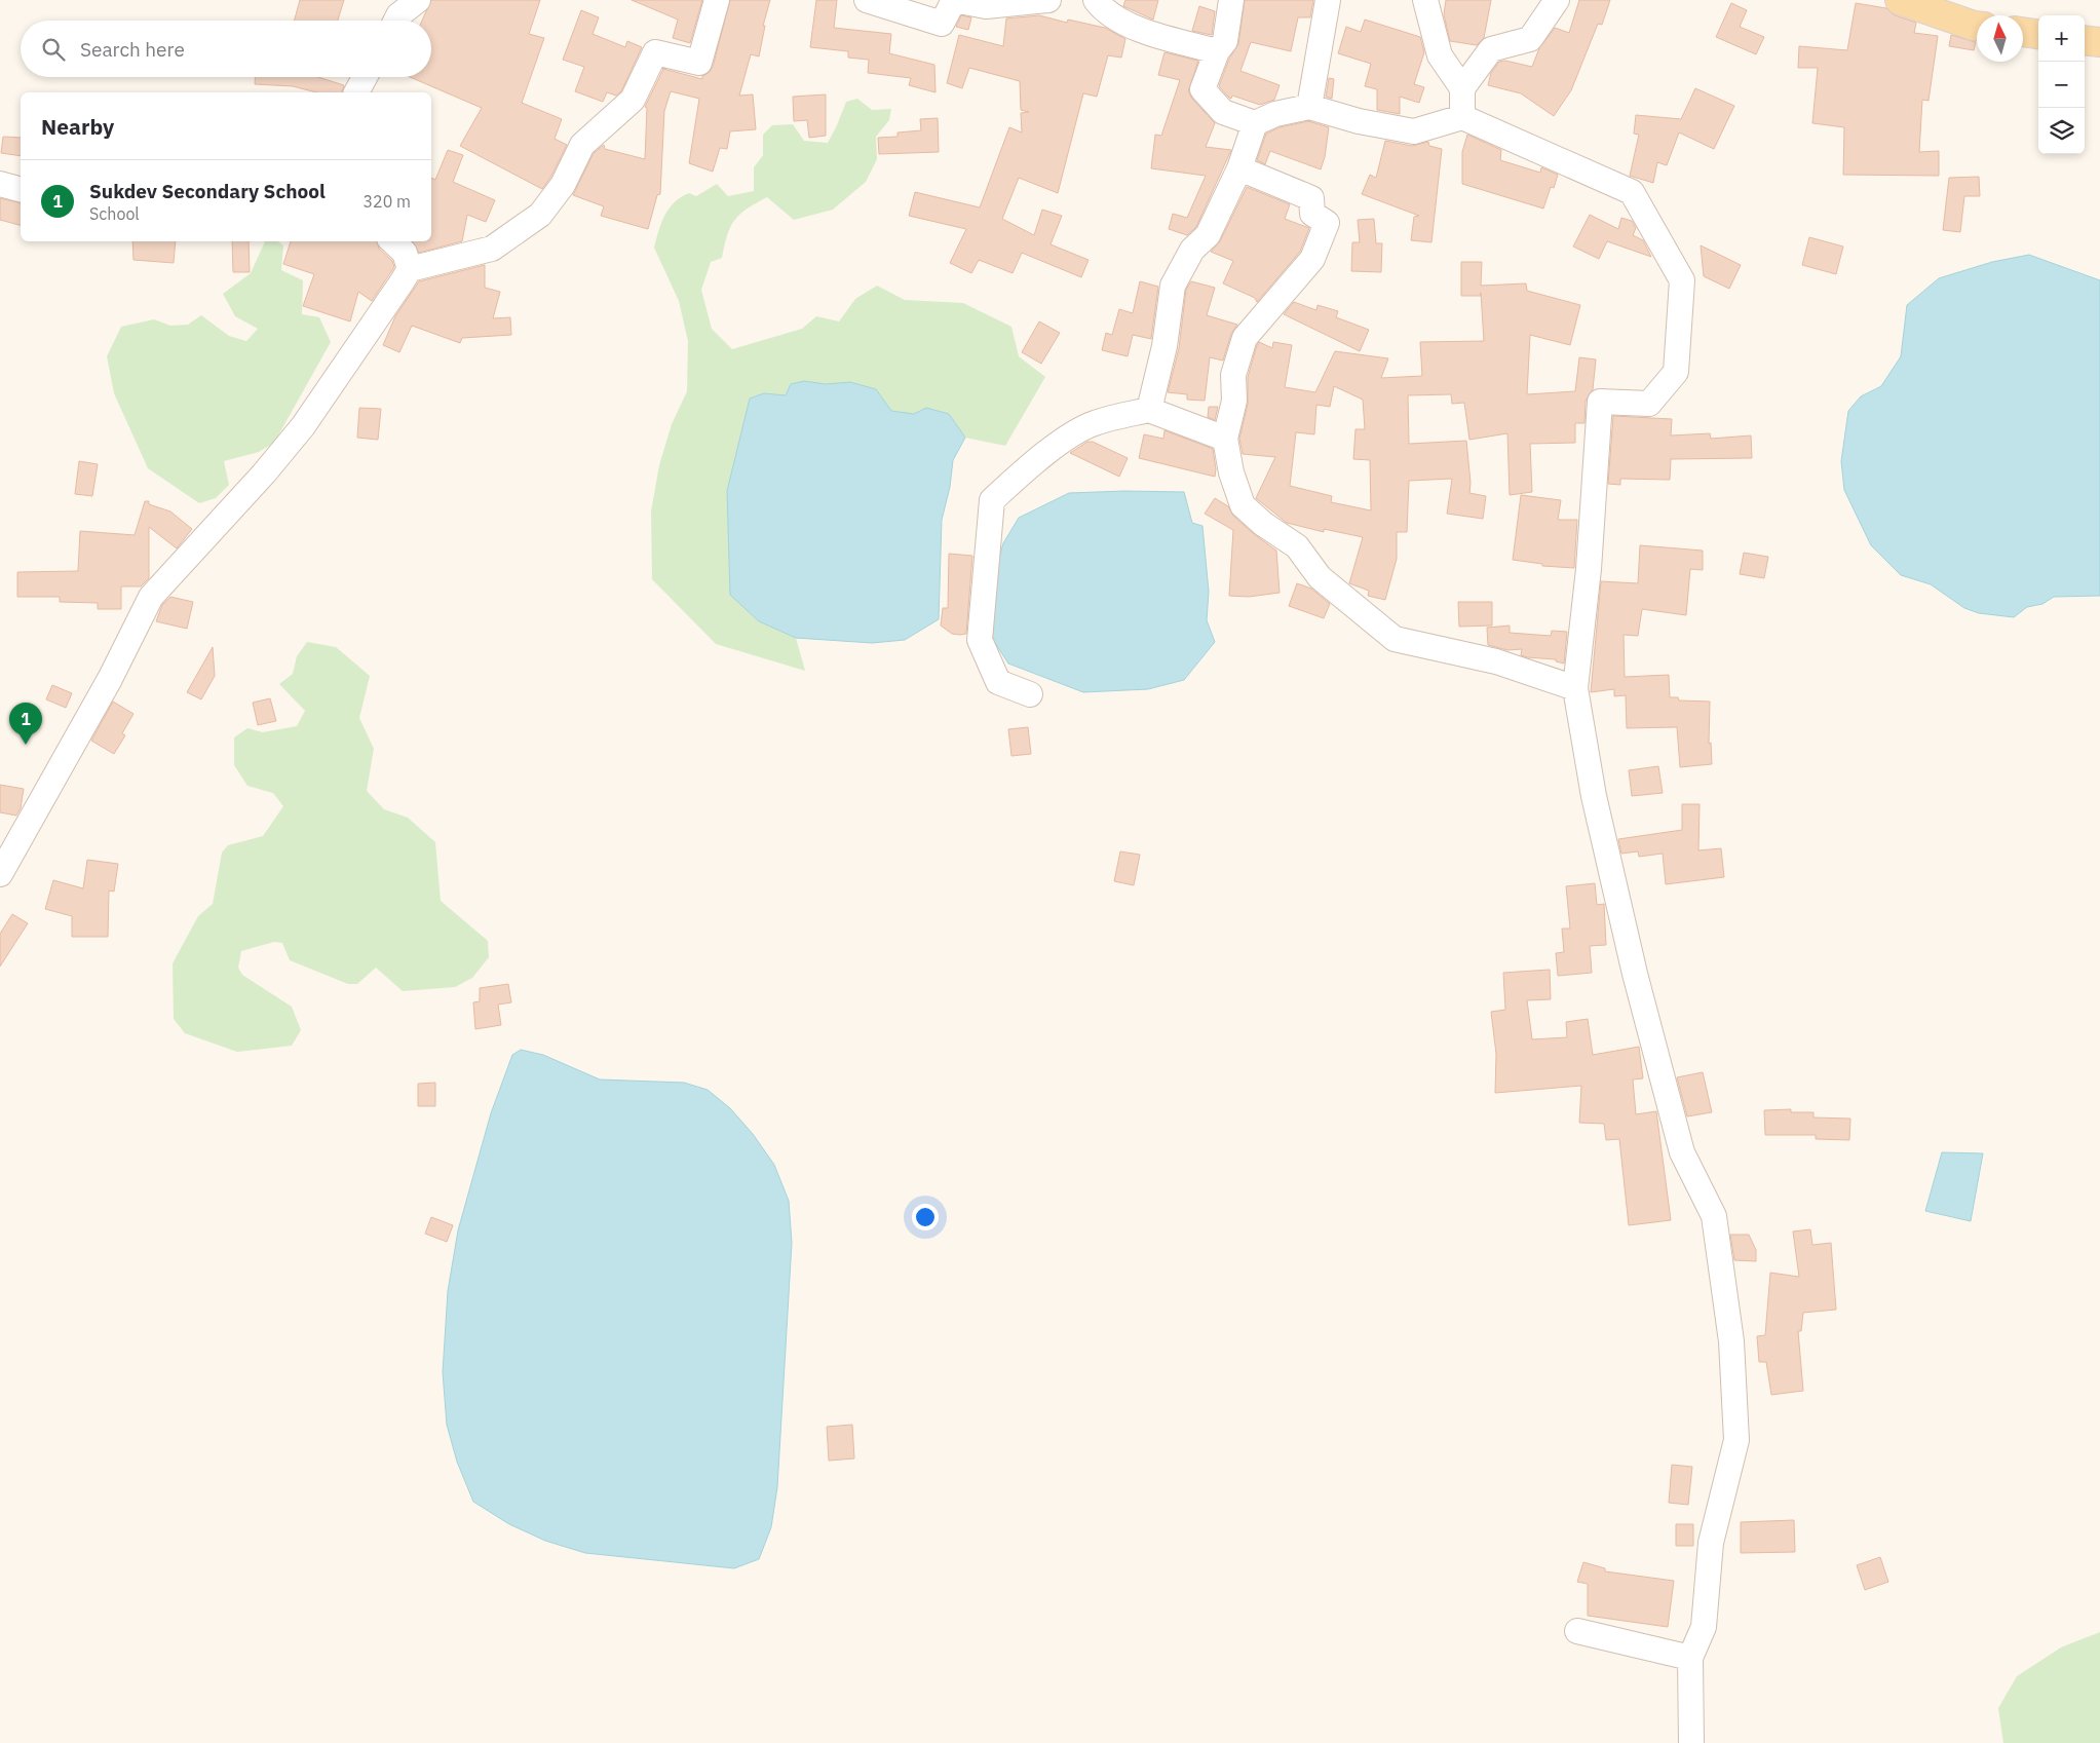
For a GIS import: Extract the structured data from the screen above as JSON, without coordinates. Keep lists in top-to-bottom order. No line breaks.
{"north":"top","page":{"map_buttons":["+","−"],"search":"Search here","heading":"Nearby","list":[{"mark":"1","name":"Sukdev Secondary School","note":"School","value":"320 m"}],"pins":"1"}}
